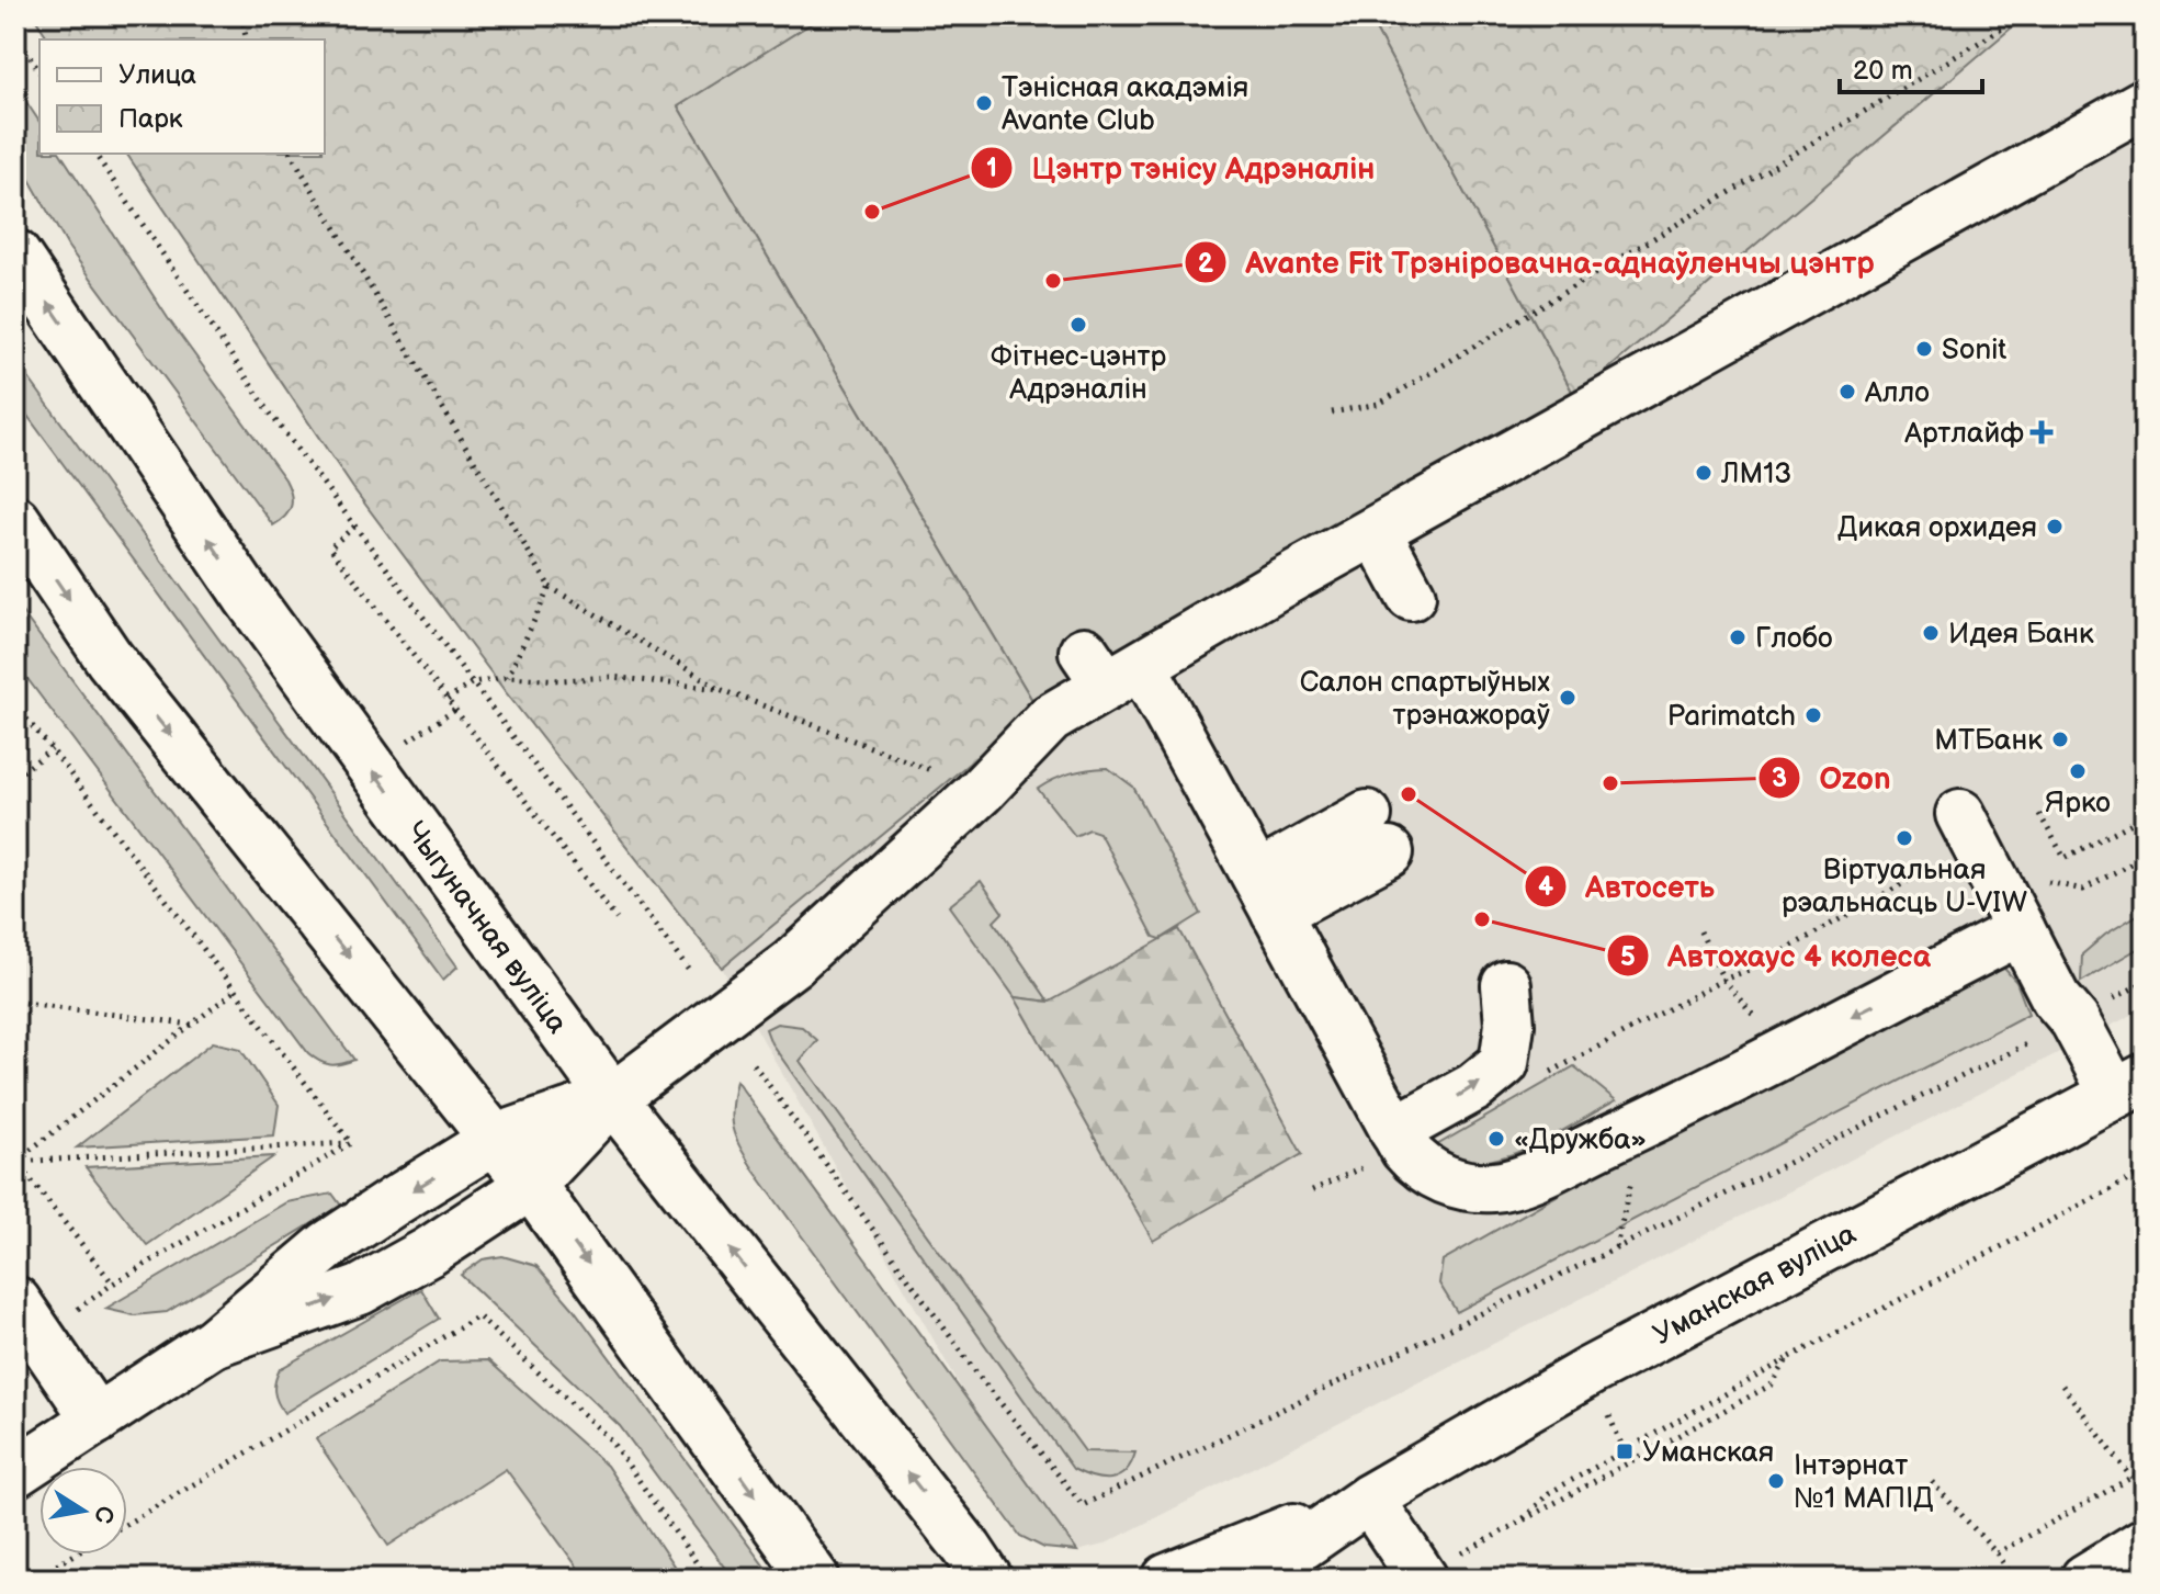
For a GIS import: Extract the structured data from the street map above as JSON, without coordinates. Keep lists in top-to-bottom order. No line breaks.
{"streets":{"main road":["Чыгуначная вуліца","Уманская вуліца"]},"places":{"other":["Тэнісная акадэмія Avante Club","Цэнтр тэнісу Адрэналін","Avante Fit Трэніровачна-аднаўленчы цэнтр","Фітнес-цэнтр Адрэналін","Sonit","Алло","ЛМ13","Дикая орхидея","Идея Банк","Глобо","Салон спартыўных трэнажораў","Parimatch","МТБанк","Ярко","Ozon","Автосеть","Віртуальная рэальнасць U-VIW","Автохаус 4 колеса","«Дружба»","Інтэрнат №1 МАПІД"],"health":["Артлайф"],"transit":["Уманская"]},"legend":["Улица","Парк"],"scale_bar":"20 m","north":"right"}
